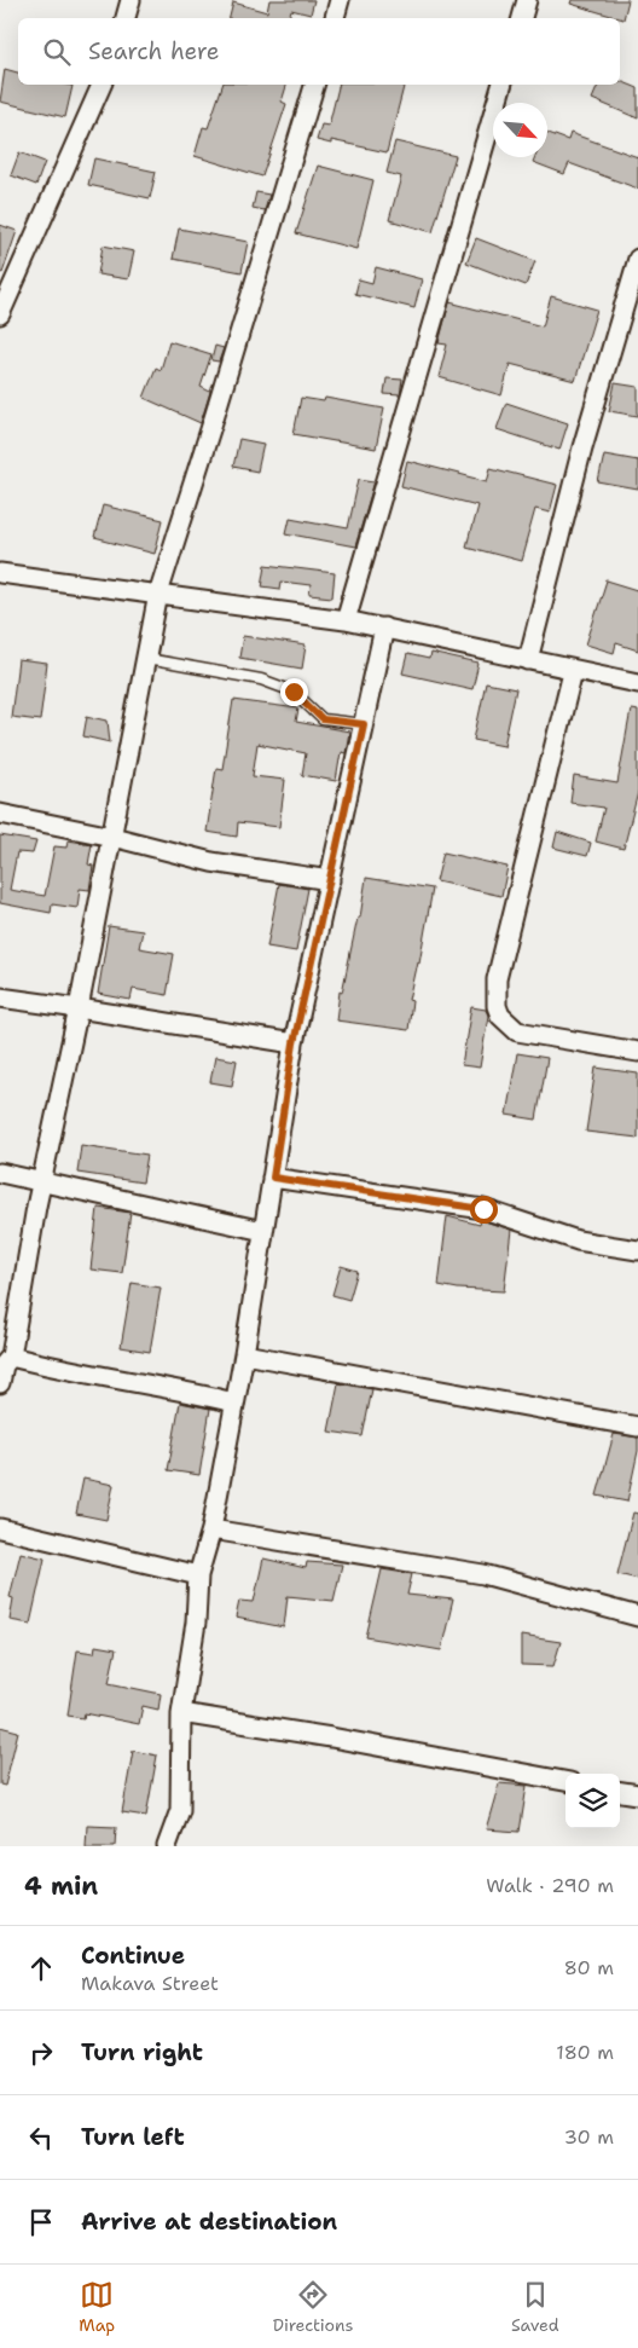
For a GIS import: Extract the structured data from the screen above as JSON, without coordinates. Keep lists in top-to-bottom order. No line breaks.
{"north":"bottom right","page":{"search":"Search here","heading":["4 min","Walk · 290 m"],"list":[["Continue","Makava Street","80 m"],["Turn right","180 m"],["Turn left","30 m"],"Arrive at destination"],"nav":["Map","Directions","Saved"]}}
